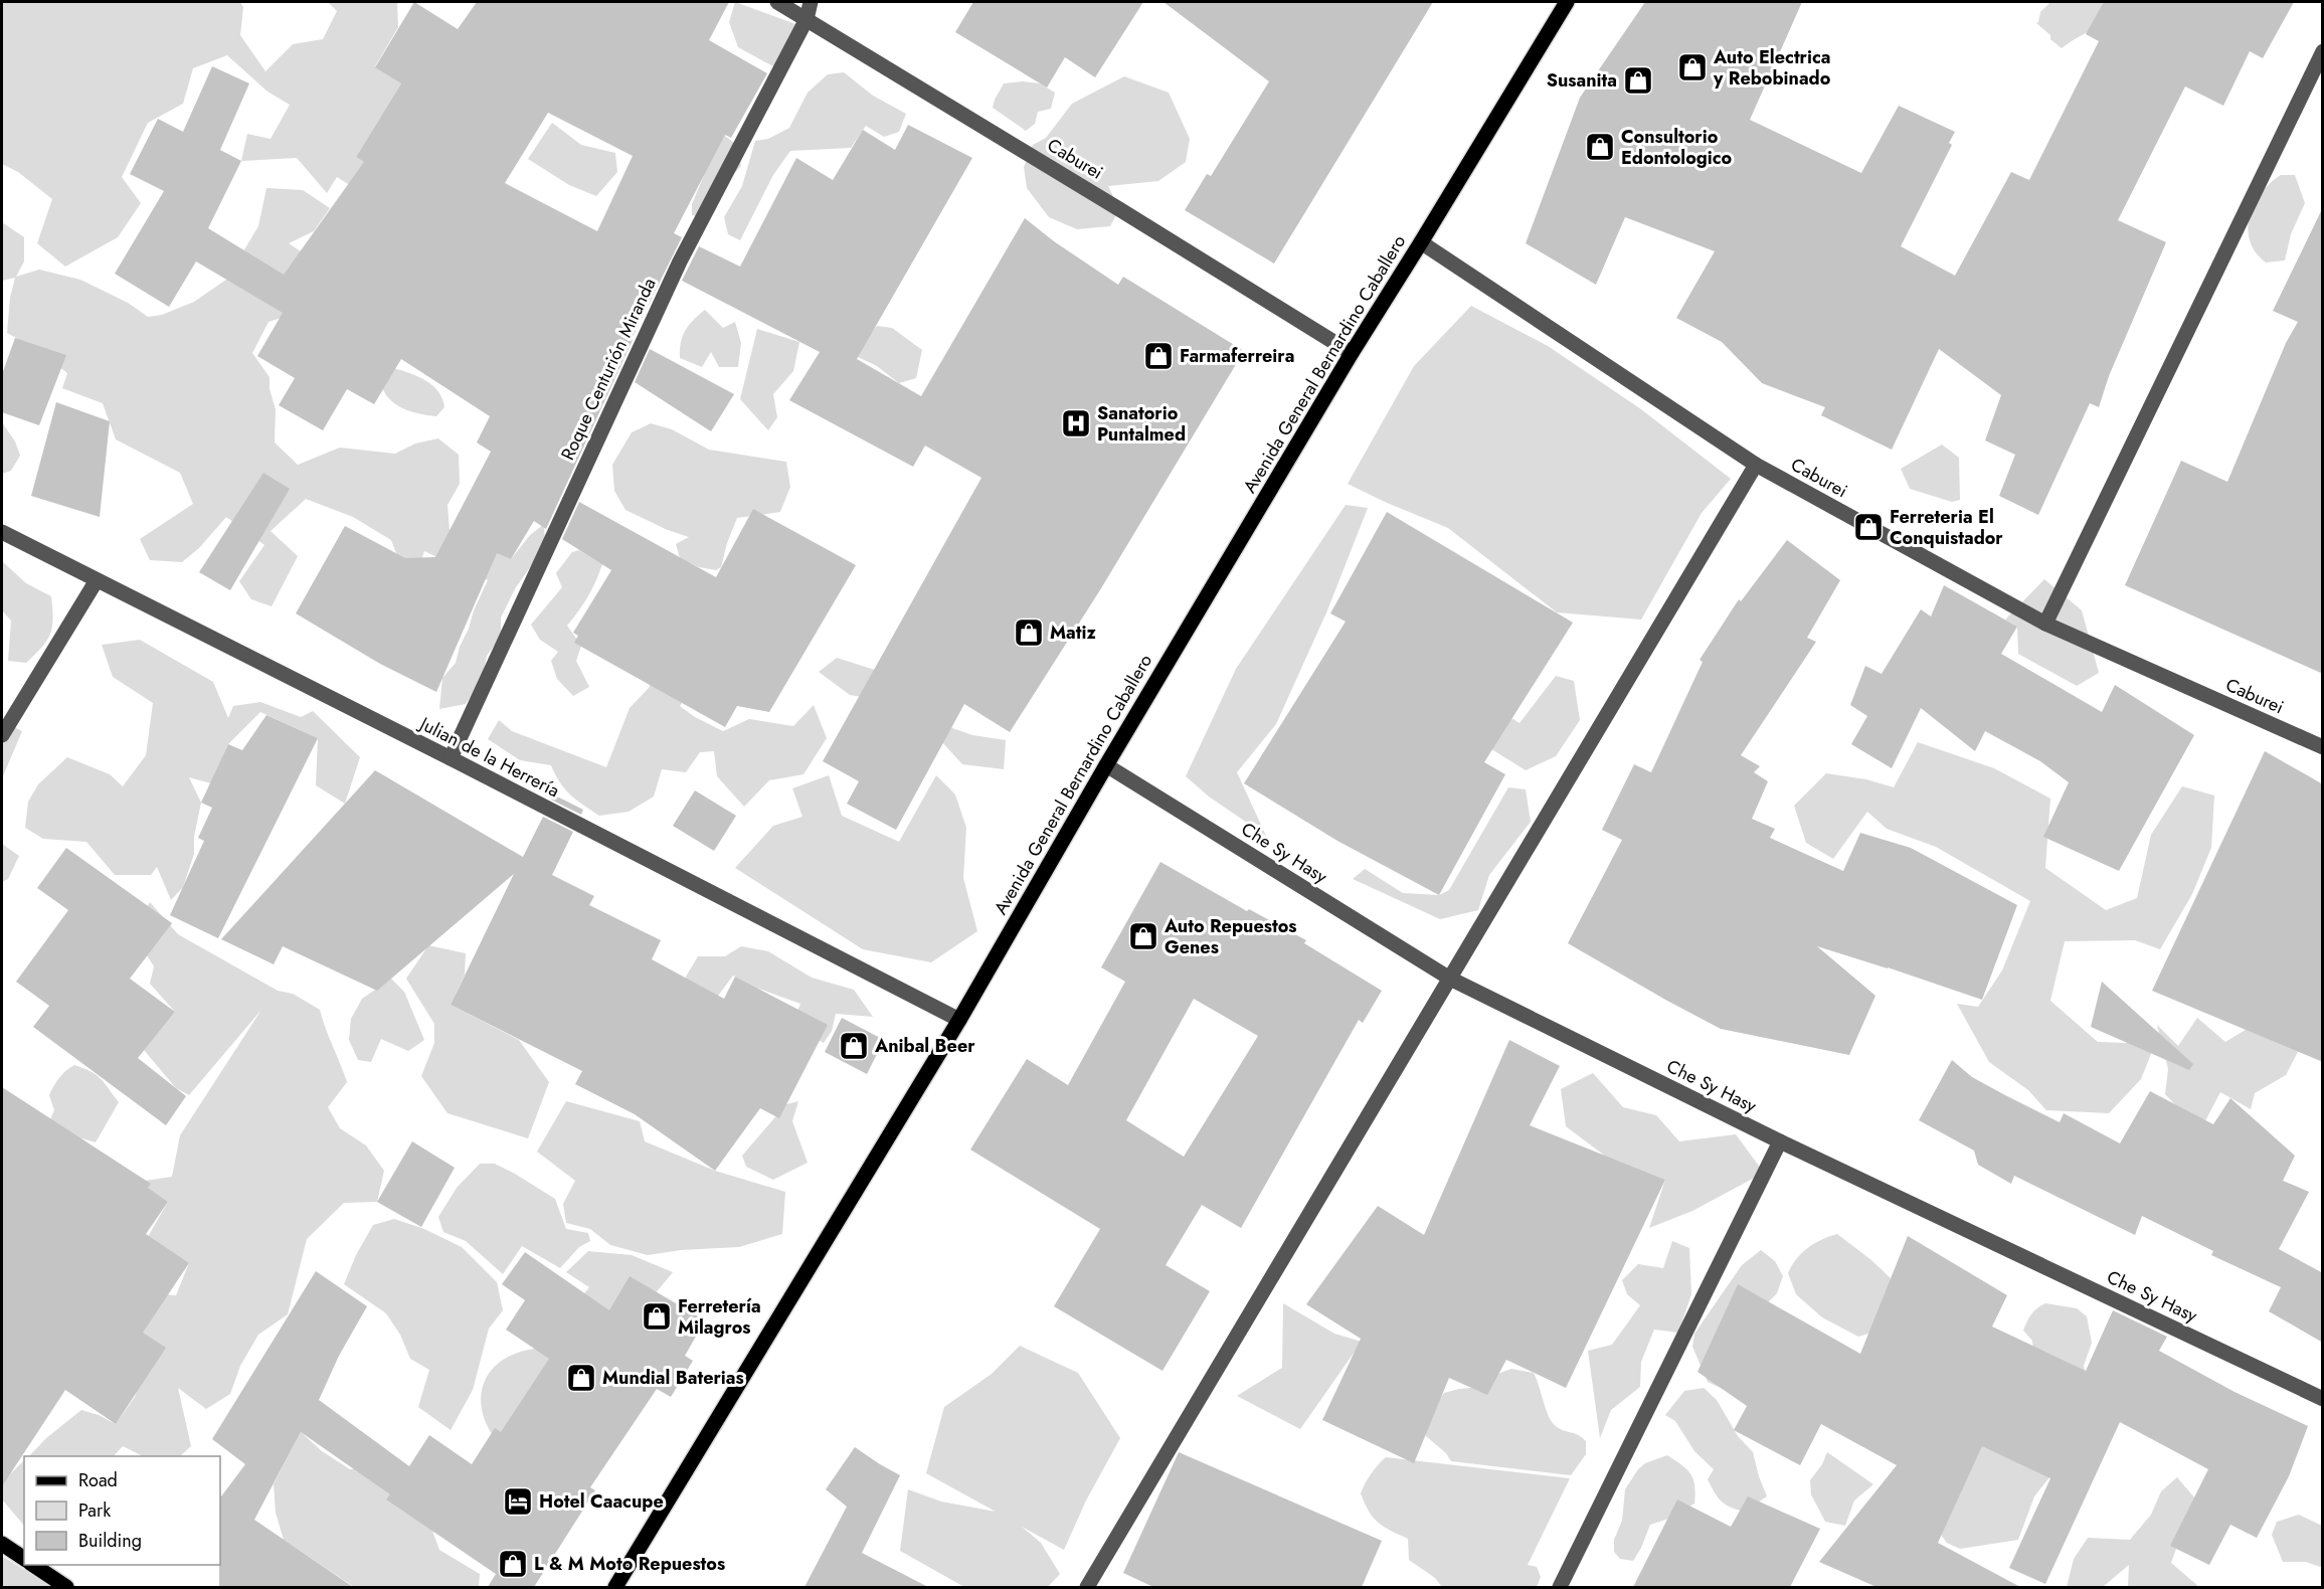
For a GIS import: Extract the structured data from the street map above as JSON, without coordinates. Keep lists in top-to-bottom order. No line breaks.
{"streets":{"main road":["Avenida General Bernardino Caballero"],"street":["Caburei","Roque Centurión Miranda","Julian de la Herrería","Che Sy Hasy"]},"crossings":[["Caburei","Avenida General Bernardino Caballero"],["Caburei","Roque Centurión Miranda"],["Avenida General Bernardino Caballero","Julian de la Herrería"],["Avenida General Bernardino Caballero","Che Sy Hasy"],["Roque Centurión Miranda","Julian de la Herrería"]],"places":{"shop":["Auto Electrica y Rebobinado","Susanita","Consultorio Edontologico","Farmaferreira","Ferreteria El Conquistador","Matiz","Auto Repuestos Genes","Anibal Beer","Ferretería Milagros","Mundial Baterias","L & M Moto Repuestos"],"hospital":["Sanatorio Puntalmed"],"hotel":["Hotel Caacupe"]},"legend":["Road","Park","Building"]}
